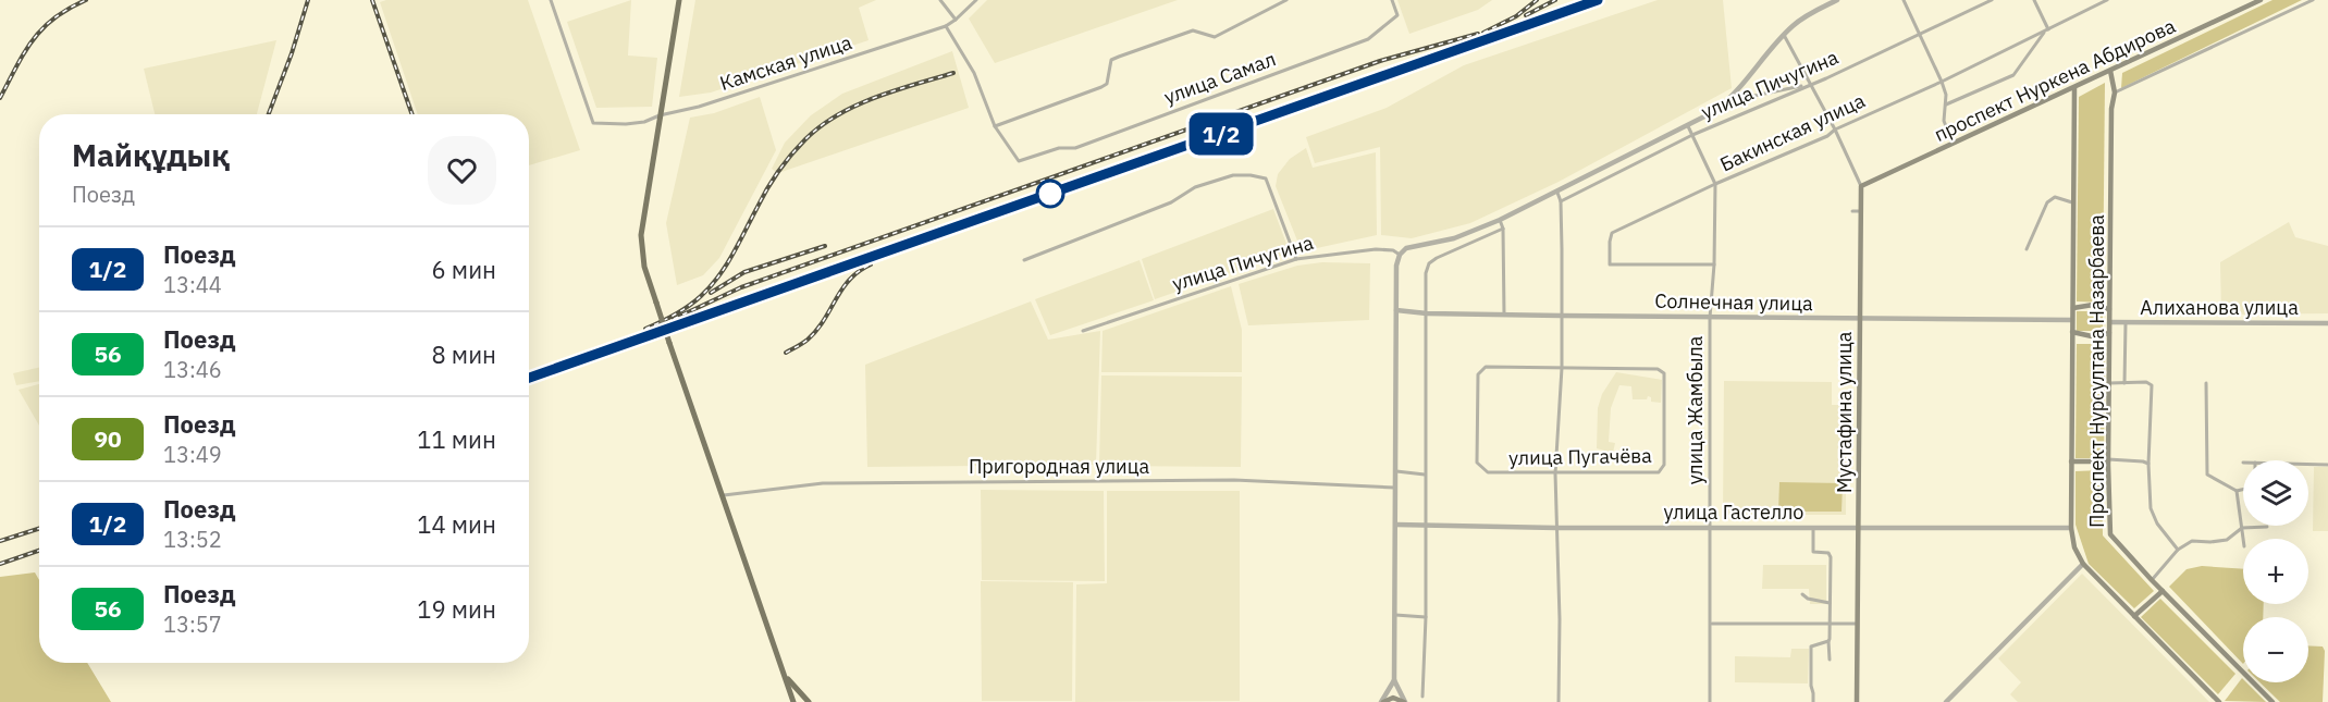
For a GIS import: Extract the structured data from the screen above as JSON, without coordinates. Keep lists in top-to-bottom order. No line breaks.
{"streets":{"main road":["проспект Нуркена Абдирова","Проспект Нурсултана Назарбаева","Мустафина улица"],"street":["Камская улица","улица Самал","улица Пичугина","Бакинская улица","Солнечная улица","Алиханова улица","улица Жамбыла","улица Пугачёва","Пригородная улица","улица Гастелло"]},"crossings":[["проспект Нуркена Абдирова","Проспект Нурсултана Назарбаева"],["проспект Нуркена Абдирова","Мустафина улица"],["улица Пичугина","улица Жамбыла"],["улица Пичугина","Мустафина улица"],["Бакинская улица","улица Жамбыла"],["Бакинская улица","Мустафина улица"],["Солнечная улица","Проспект Нурсултана Назарбаева"],["Солнечная улица","улица Жамбыла"],["Солнечная улица","Мустафина улица"],["Алиханова улица","Проспект Нурсултана Назарбаева"],["Проспект Нурсултана Назарбаева","улица Гастелло"],["улица Жамбыла","улица Гастелло"],["Мустафина улица","улица Гастелло"]],"page":{"on_map":"1/2","heading":["Майқұдық","Поезд"],"list":[{"mark":"1/2","name":"Поезд","note":"13:44","value":"6 мин"},{"mark":"56","name":"Поезд","note":"13:46","value":"8 мин"},{"mark":"90","name":"Поезд","note":"13:49","value":"11 мин"},{"mark":"1/2","name":"Поезд","note":"13:52","value":"14 мин"},{"mark":"56","name":"Поезд","note":"13:57","value":"19 мин"}],"map_buttons":["+","−"]}}
